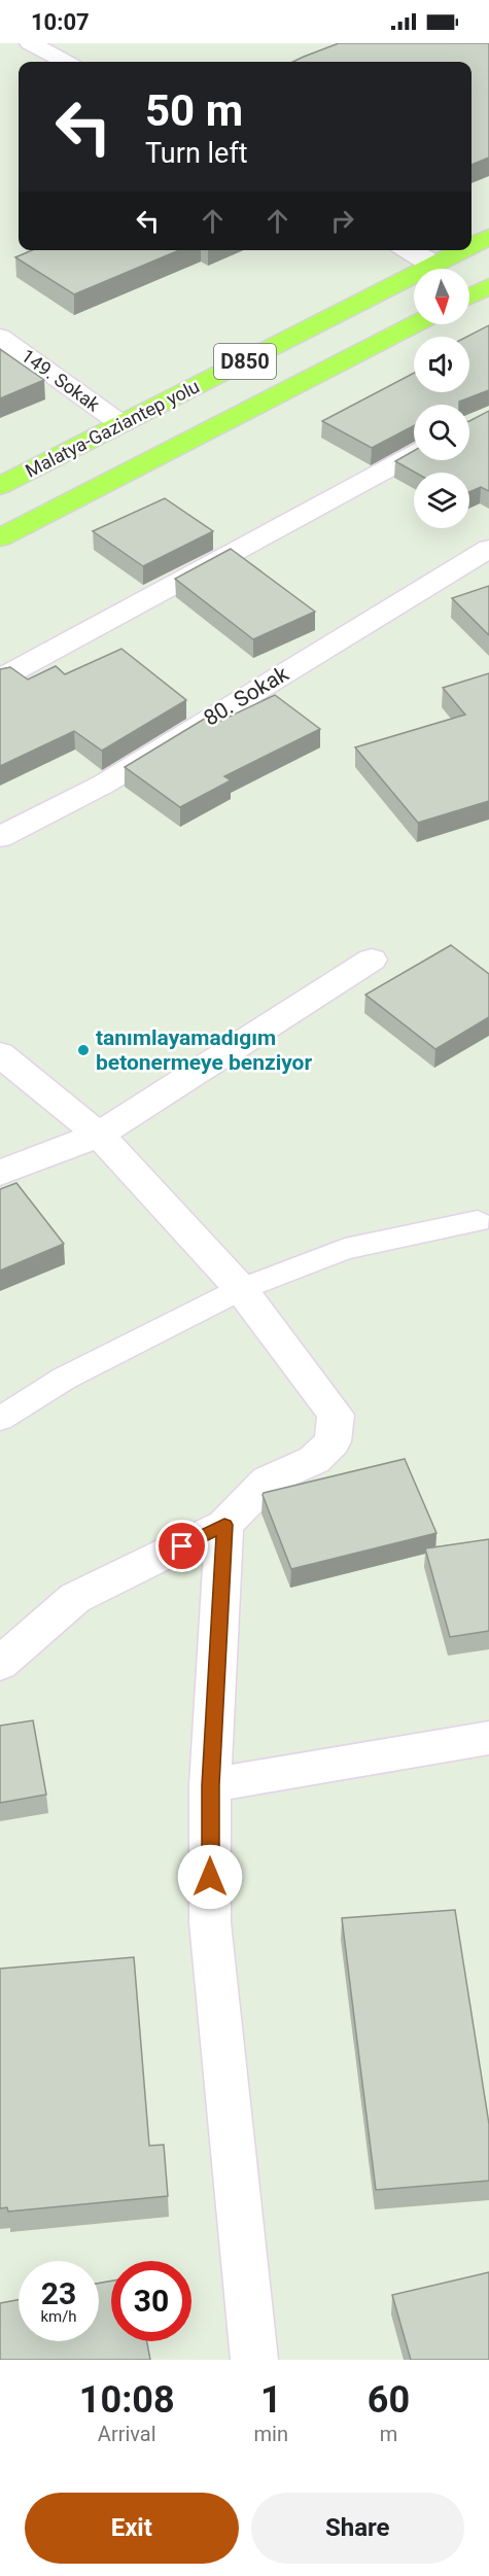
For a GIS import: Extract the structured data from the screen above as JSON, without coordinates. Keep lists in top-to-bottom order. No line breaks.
{"streets":{"highway":["D850","Malatya-Gaziantep yolu"],"street":["149. Sokak","80. Sokak"]},"crossings":[["149. Sokak","Malatya-Gaziantep yolu"]],"places":["tanımlayamadıgım betonermeye benziyor"],"north":"bottom","page":{"status":"10:07","turn":["50 m","Turn left"],"speed":"23 km/h","limit":"30","eta":["10:08","Arrival","1","min","60","m"],"buttons":["Exit","Share"]}}
